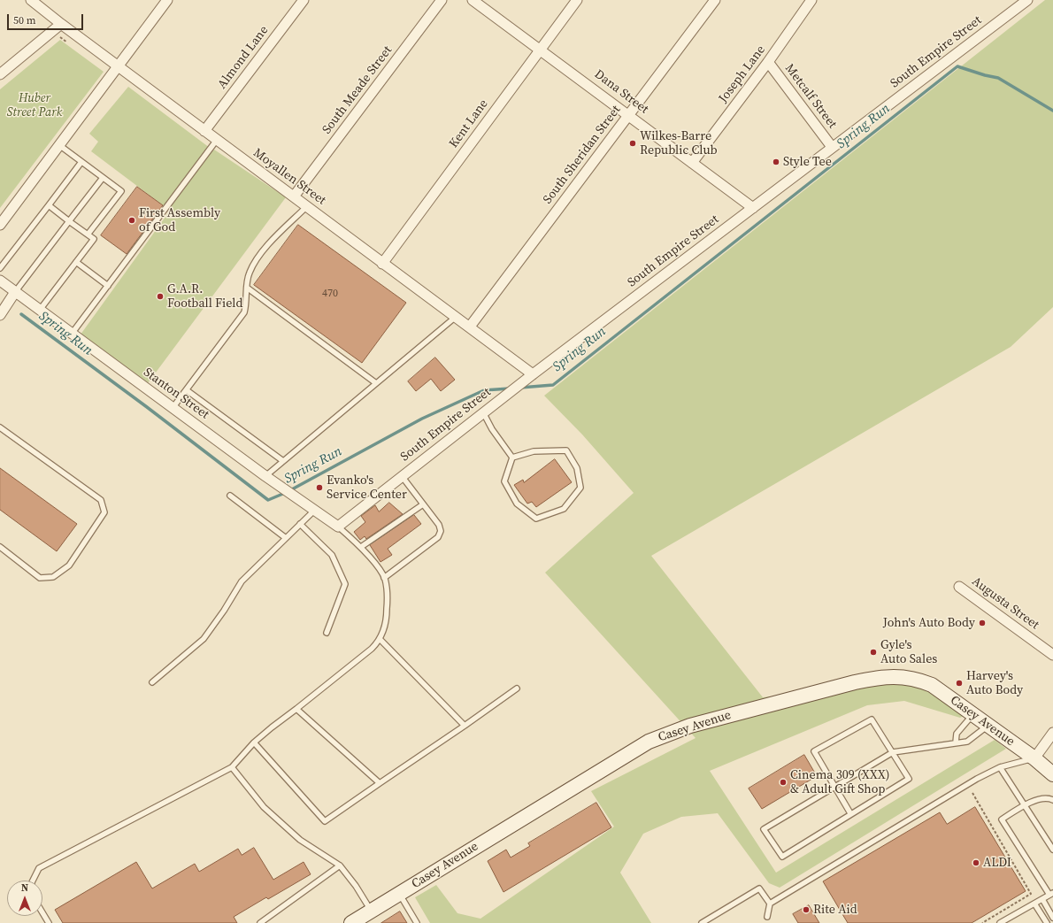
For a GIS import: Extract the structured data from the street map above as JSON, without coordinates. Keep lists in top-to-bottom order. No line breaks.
{"streets":{"street":["South Empire Street","Almond Lane","Joseph Lane","South Meade Street","Dana Street","Metcalf Street","Kent Lane","South Sheridan Street","Moyallen Street","Stanton Street","Augusta Street","Casey Avenue"]},"crossings":[["South Empire Street","Dana Street"],["South Empire Street","Metcalf Street"],["South Empire Street","Moyallen Street"],["South Empire Street","Stanton Street"],["Almond Lane","Moyallen Street"],["Joseph Lane","Dana Street"],["Joseph Lane","Metcalf Street"],["South Meade Street","Moyallen Street"],["Dana Street","Kent Lane"],["Dana Street","South Sheridan Street"],["Kent Lane","Moyallen Street"],["South Sheridan Street","Moyallen Street"]],"water":["Spring Run"],"parks":["Huber Street Park"],"places":["Wilkes-Barre Republic Club","Style Tee","First Assembly of God","G.A.R. Football Field","Evanko's Service Center","John's Auto Body","Gyle's Auto Sales","Harvey's Auto Body","Cinema 309 (XXX) & Adult Gift Shop","ALDI","Rite Aid"],"house_numbers":["470"],"scale_bar":"50 m","north":"top"}
